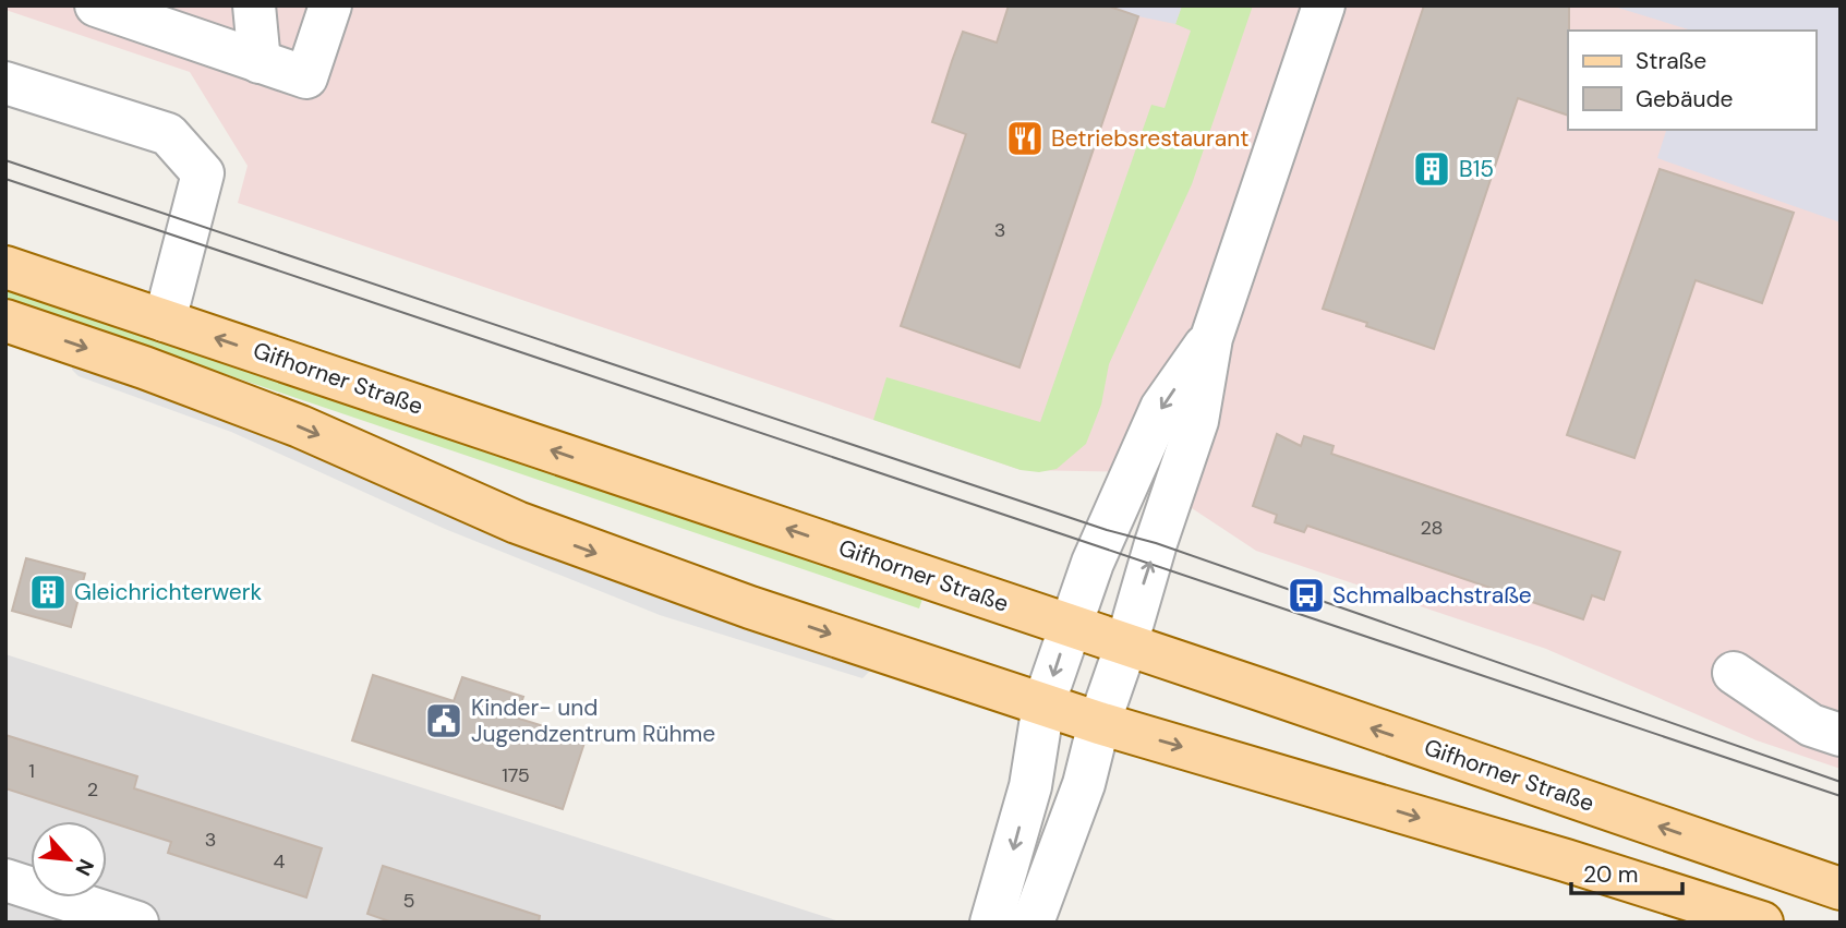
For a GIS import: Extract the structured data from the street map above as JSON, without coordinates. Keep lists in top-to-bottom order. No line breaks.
{"streets":{"main road":["Gifhorner Straße"]},"places":{"restaurant":["Betriebsrestaurant"],"building":["B15","Gleichrichterwerk"],"bus stop":["Schmalbachstraße"],"public building":["Kinder- und Jugendzentrum Rühme"]},"house_numbers":["3","28","1","175","2","3","4","5"],"legend":["Straße","Gebäude"],"scale_bar":"20 m","north":"bottom right"}
